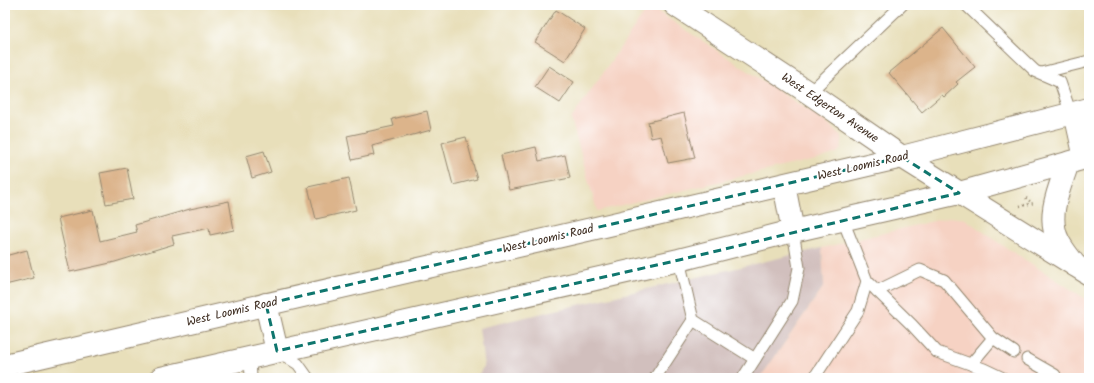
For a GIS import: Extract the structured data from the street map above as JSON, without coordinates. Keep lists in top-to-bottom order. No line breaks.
{"streets":{"main road":["West Edgerton Avenue","West Loomis Road"]},"crossings":[["West Edgerton Avenue","West Loomis Road"]]}
